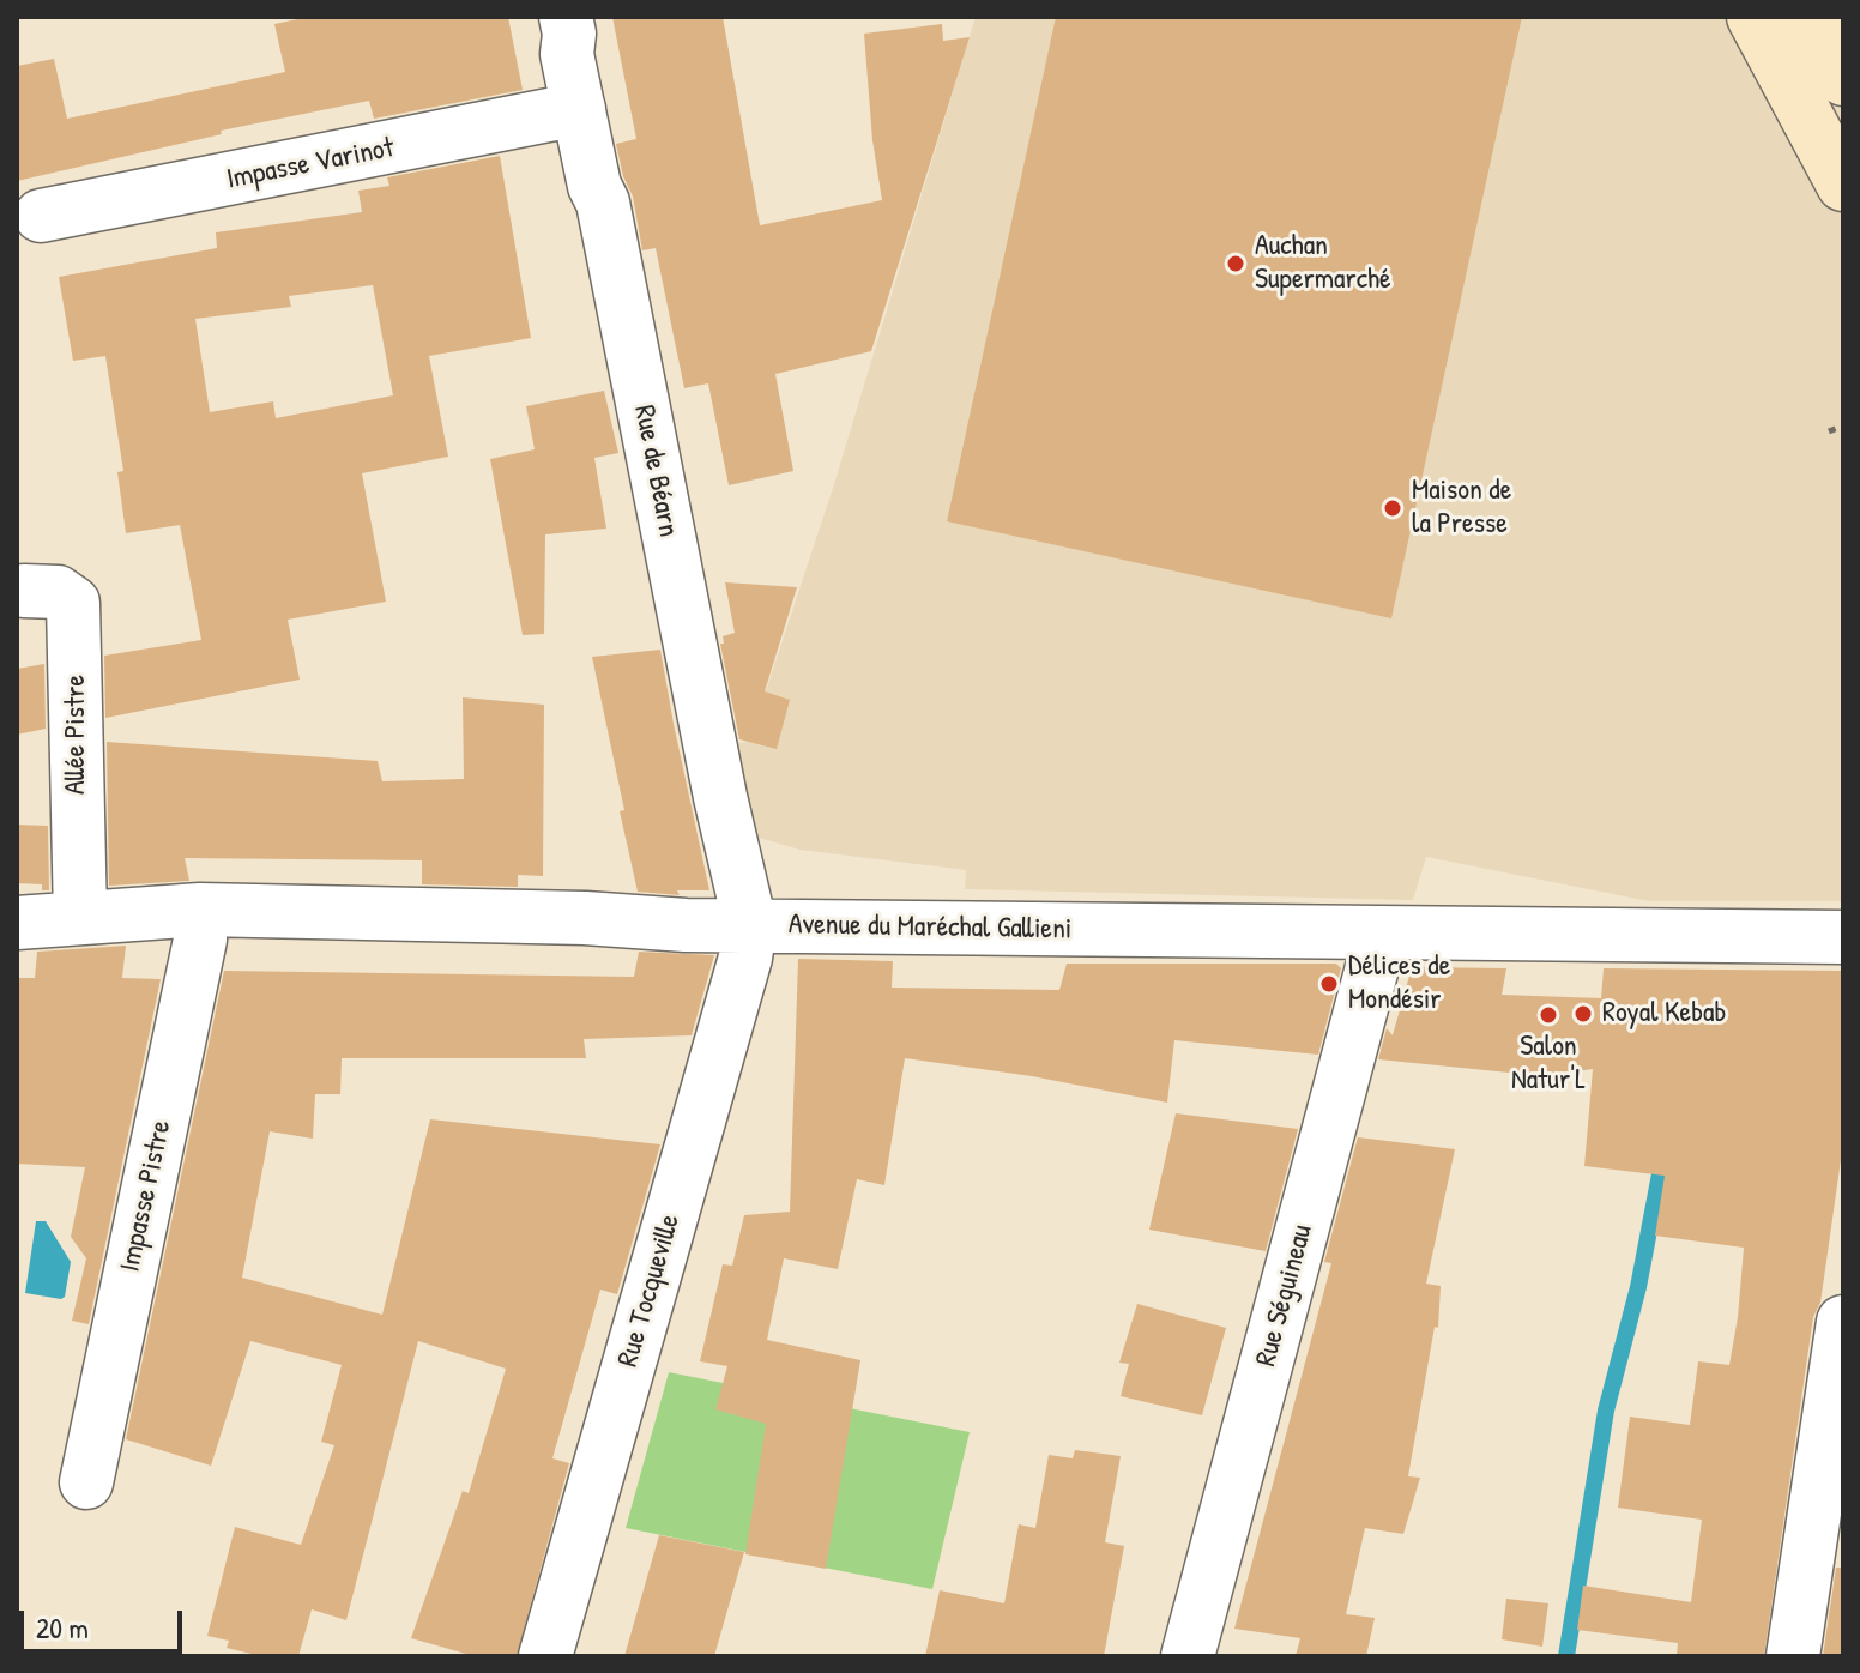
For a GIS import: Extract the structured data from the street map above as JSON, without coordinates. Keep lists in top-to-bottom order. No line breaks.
{"streets":{"street":["Impasse Varinot","Rue de Béarn","Allée Pistre","Avenue du Maréchal Gallieni","Impasse Pistre","Rue Tocqueville","Rue Séguineau"]},"crossings":[["Impasse Varinot","Rue de Béarn"],["Rue de Béarn","Avenue du Maréchal Gallieni"],["Rue de Béarn","Rue Tocqueville"],["Allée Pistre","Avenue du Maréchal Gallieni"],["Avenue du Maréchal Gallieni","Impasse Pistre"],["Avenue du Maréchal Gallieni","Rue Tocqueville"],["Avenue du Maréchal Gallieni","Rue Séguineau"]],"places":["Auchan Supermarché","Maison de la Presse","Délices de Mondésir","Royal Kebab","Salon Natur'L"],"scale_bar":"20 m"}
